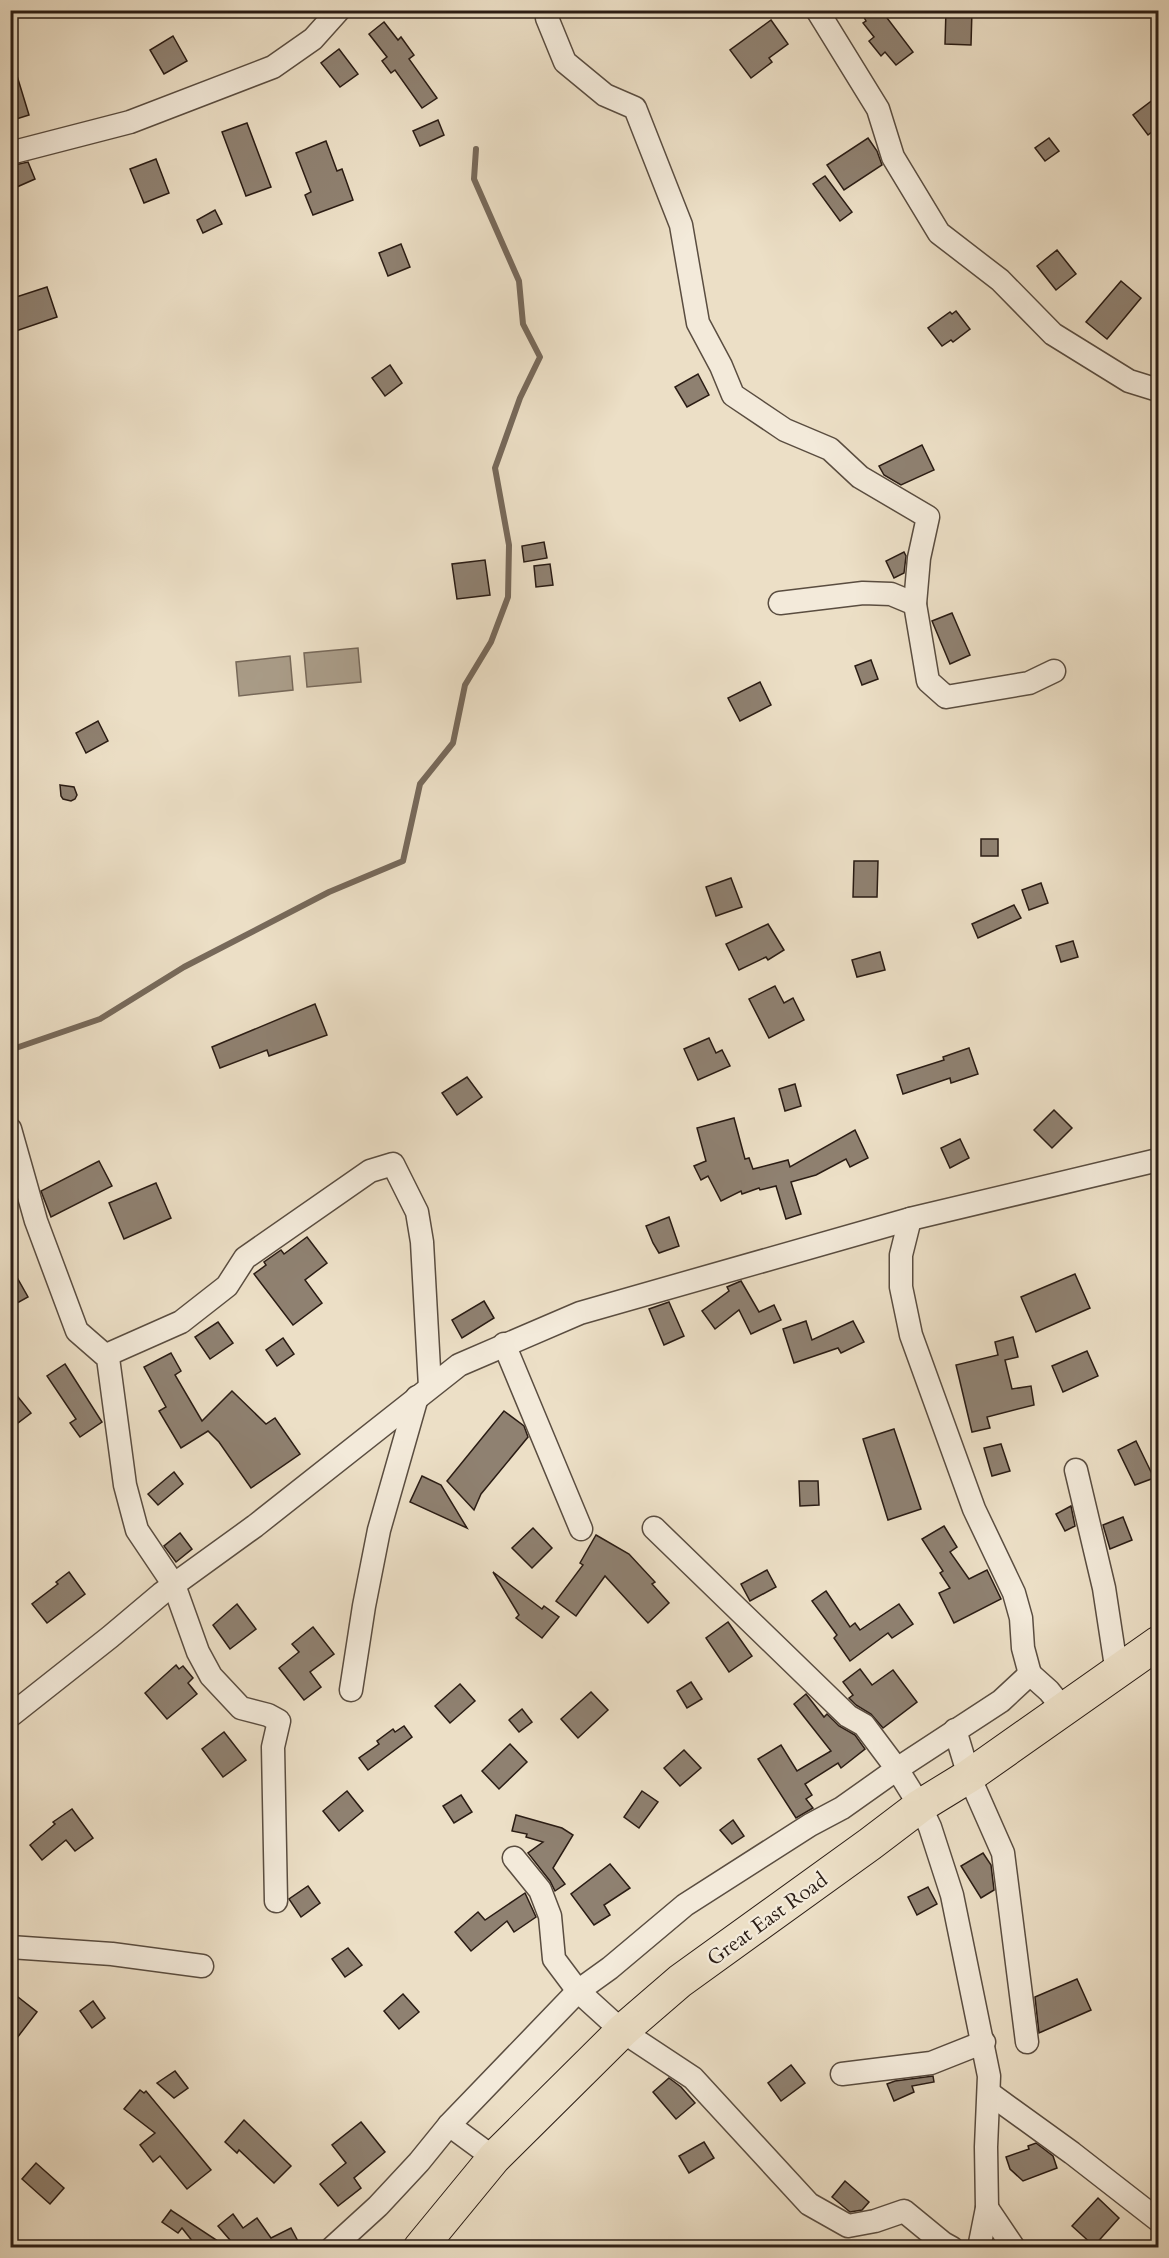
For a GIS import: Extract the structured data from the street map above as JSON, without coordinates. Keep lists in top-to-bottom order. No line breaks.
{"streets":{"highway":["Great East Road"]}}
